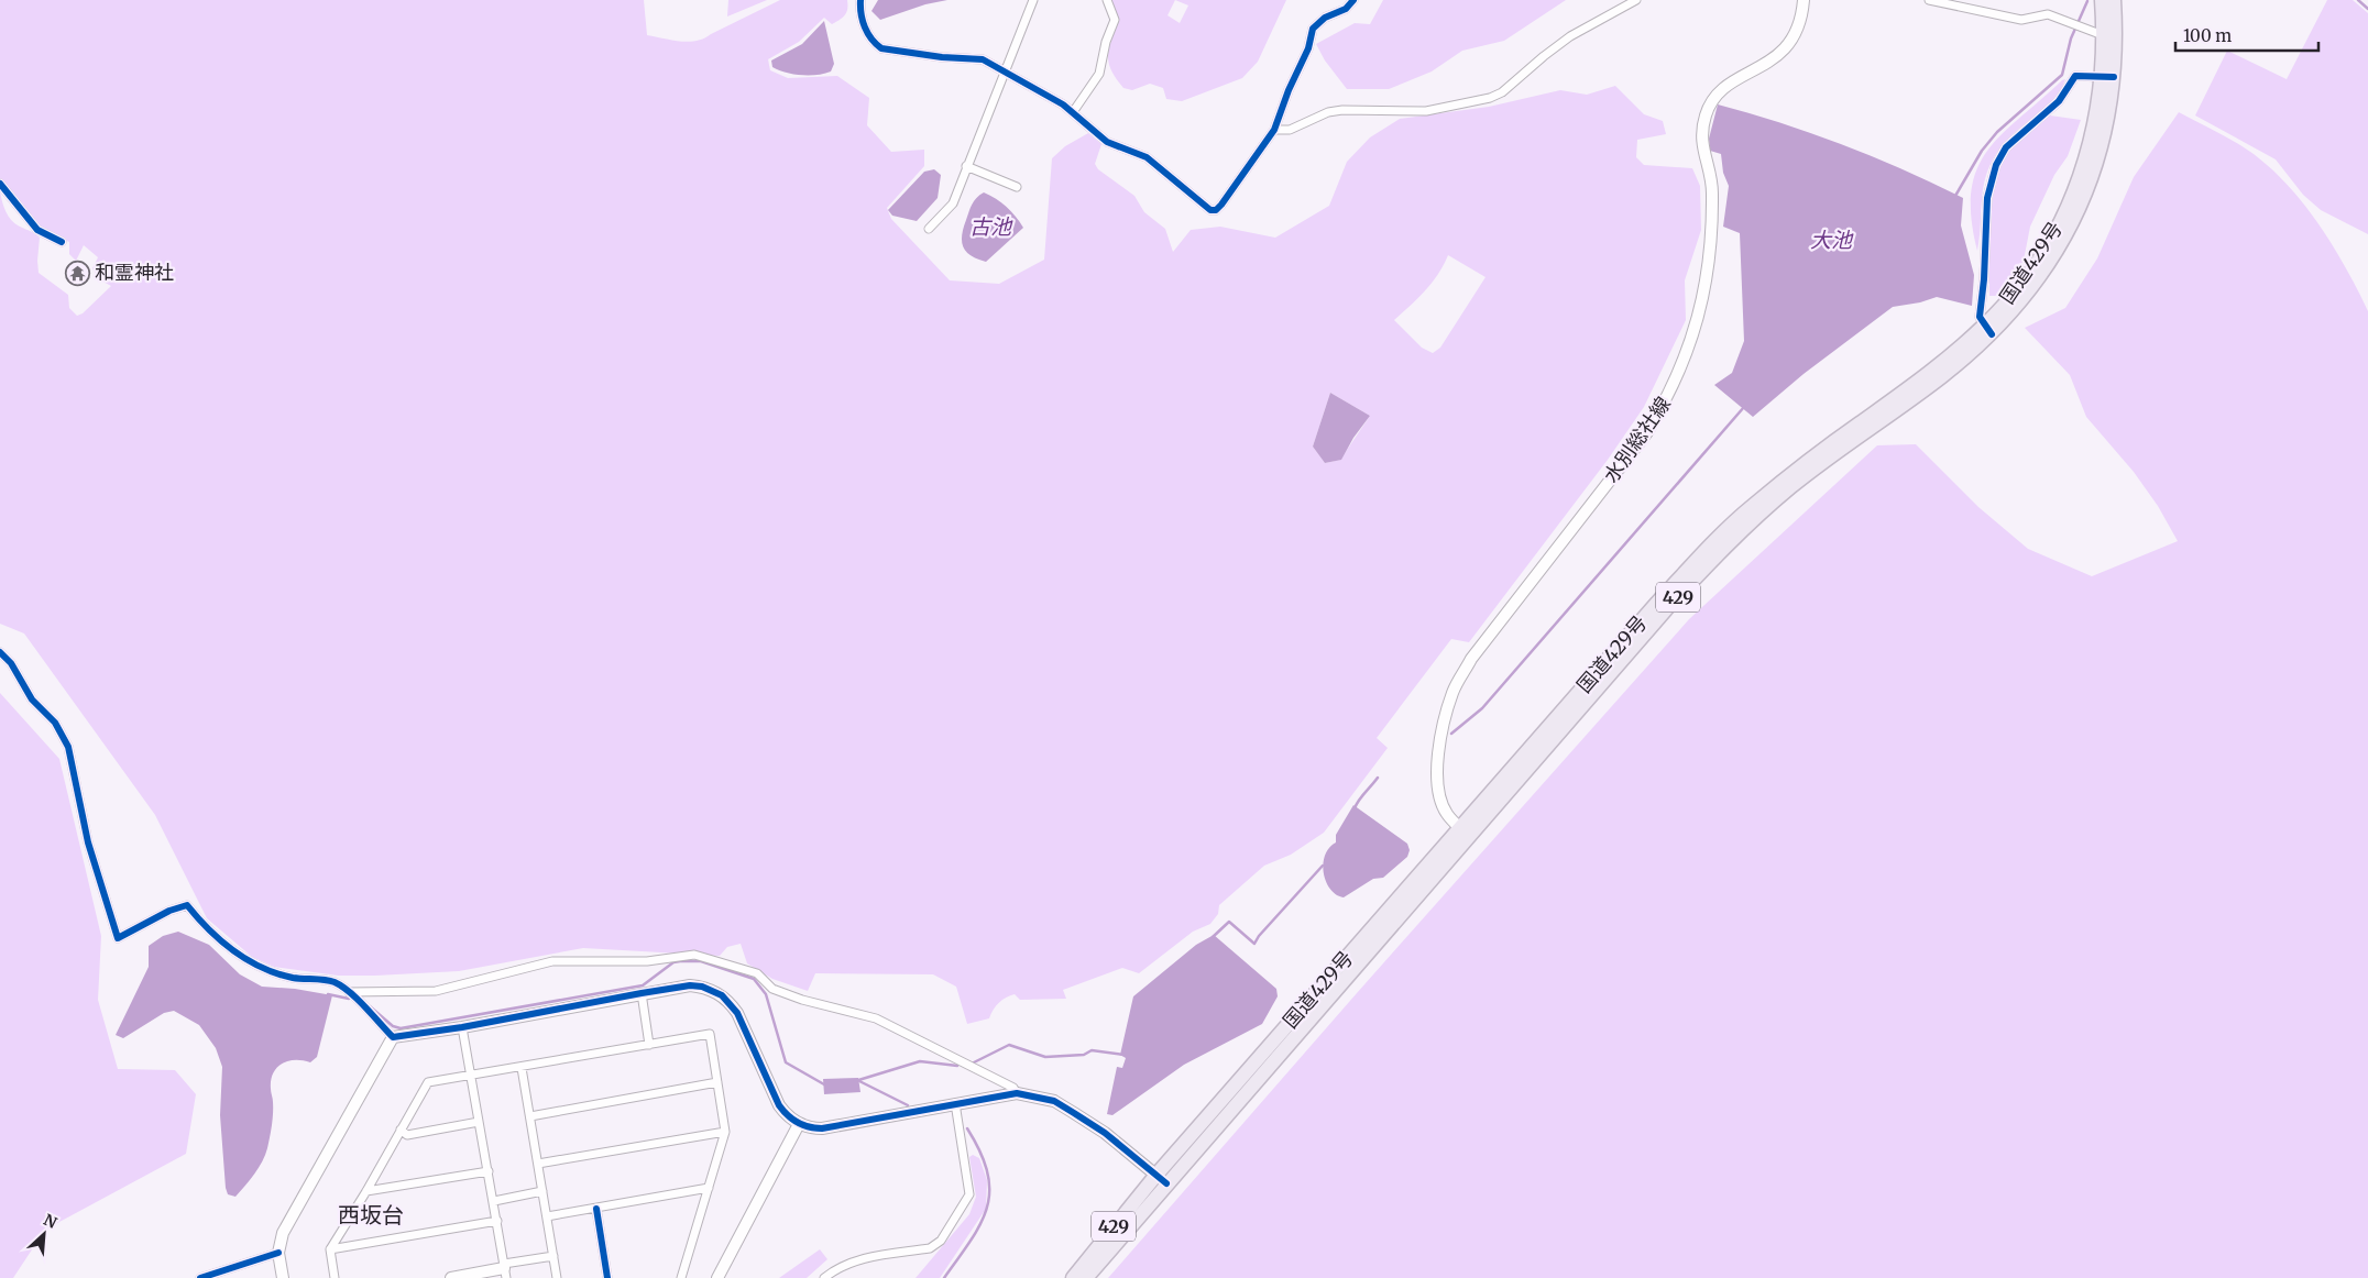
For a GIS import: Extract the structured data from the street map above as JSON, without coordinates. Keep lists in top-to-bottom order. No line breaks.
{"streets":{"highway":["国道429号","429"],"street":["水別総社線"]},"crossings":[["国道429号","水別総社線"]],"districts":["西坂台"],"water":["古池","大池"],"places":{"temple":["和霊神社"]},"scale_bar":"100 m","north":"top right"}
